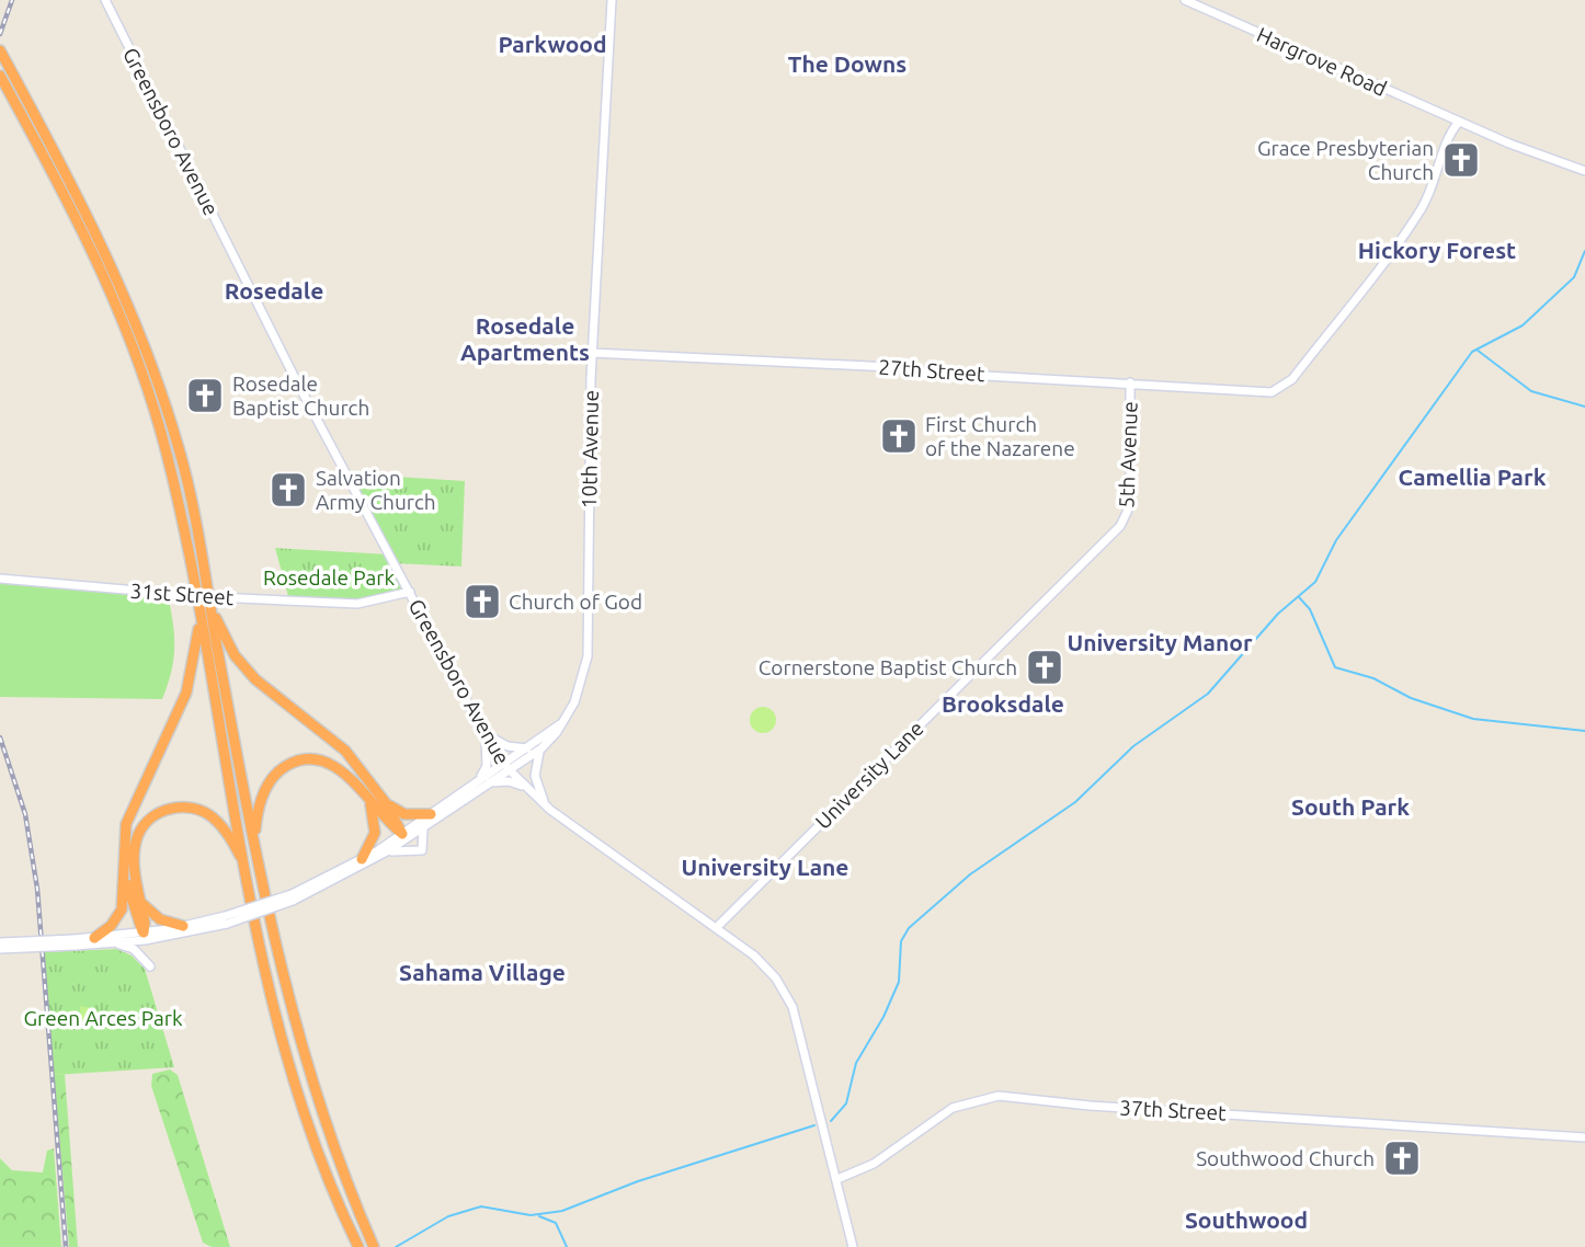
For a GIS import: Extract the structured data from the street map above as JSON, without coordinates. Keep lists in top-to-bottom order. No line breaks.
{"streets":{"main road":["Hargrove Road","Greensboro Avenue","27th Street","10th Avenue","5th Avenue","31st Street","University Lane","37th Street"]},"crossings":[["Hargrove Road","27th Street"],["Greensboro Avenue","10th Avenue"],["Greensboro Avenue","31st Street"],["Greensboro Avenue","University Lane"],["Greensboro Avenue","37th Street"],["27th Street","10th Avenue"],["27th Street","5th Avenue"],["5th Avenue","University Lane"]],"districts":["Parkwood","The Downs","Hickory Forest","Rosedale","Rosedale Apartments","Camellia Park","University Manor","Brooksdale","South Park","University Lane","Sahama Village","Southwood"],"parks":["Rosedale Park","Green Arces Park"],"places":{"church":["Grace Presbyterian Church","Rosedale Baptist Church","First Church of the Nazarene","Salvation Army Church","Church of God","Cornerstone Baptist Church","Southwood Church"]}}
